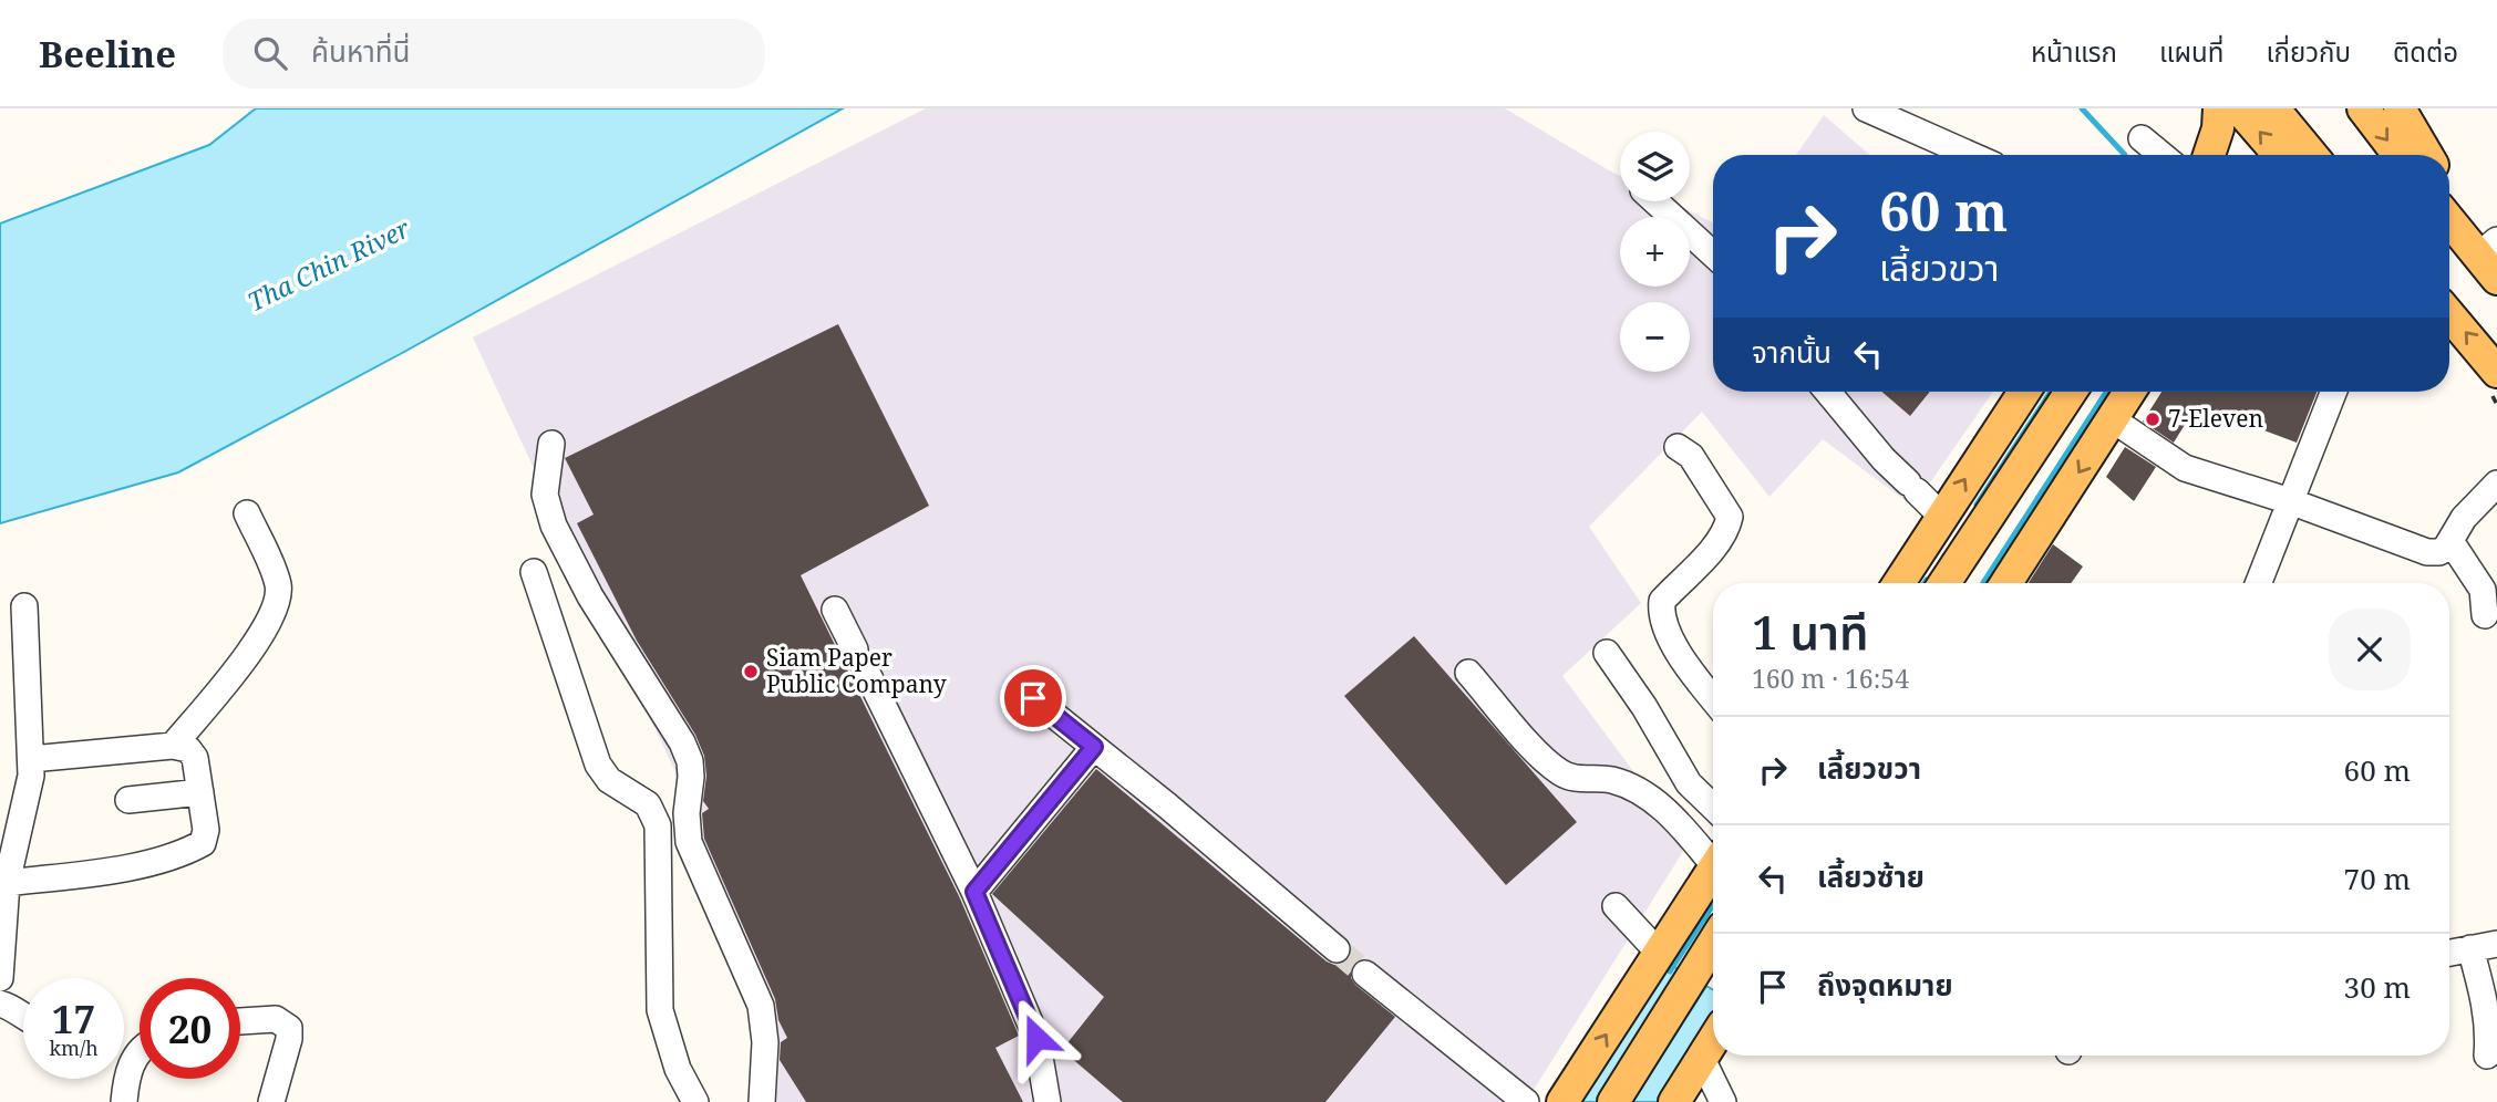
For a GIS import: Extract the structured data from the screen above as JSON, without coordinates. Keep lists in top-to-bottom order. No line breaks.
{"water":["Tha Chin River"],"places":["7-Eleven","Siam Paper Public Company"],"page":{"header":"Beeline","search":"ค้นหาที่นี่","nav":["หน้าแรก","แผนที่","เกี่ยวกับ","ติดต่อ"],"map_buttons":["+","−"],"turn":["60 m","เลี้ยวขวา"],"then":"จากนั้น","heading":["1 นาที","160 m · 16:54"],"list":[{"name":"เลี้ยวขวา","value":"60 m"},{"name":"เลี้ยวซ้าย","value":"70 m"},{"name":"ถึงจุดหมาย","value":"30 m"}],"speed":"17 km/h","limit":"20"}}
